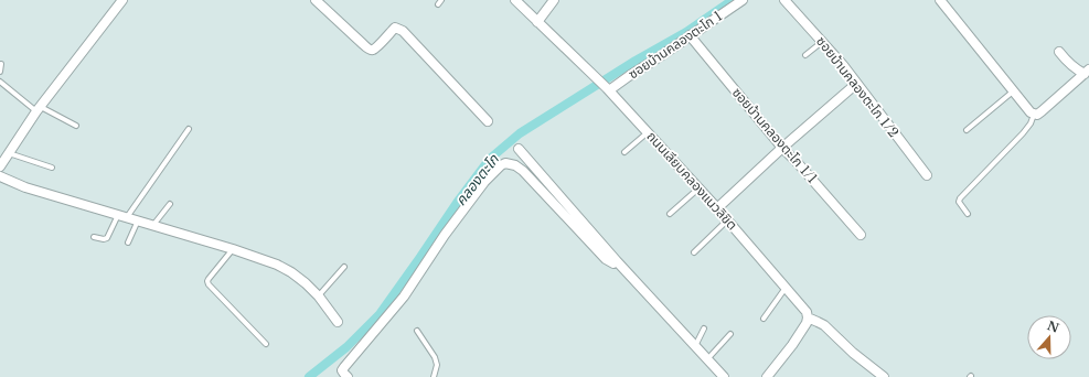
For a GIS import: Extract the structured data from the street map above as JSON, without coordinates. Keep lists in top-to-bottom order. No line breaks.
{"streets":{"street":["ซอยบ้านคลองตะโก 1","ซอยบ้านคลองตะโก 1/2","ซอยบ้านคลองตะโก 1/1","ถนนเลียบคลองแนวลิขิต"]},"crossings":[["ซอยบ้านคลองตะโก 1","ซอยบ้านคลองตะโก 1/1"],["ซอยบ้านคลองตะโก 1","ถนนเลียบคลองแนวลิขิต"]],"water":["คลองตะโก"],"north":"top"}
